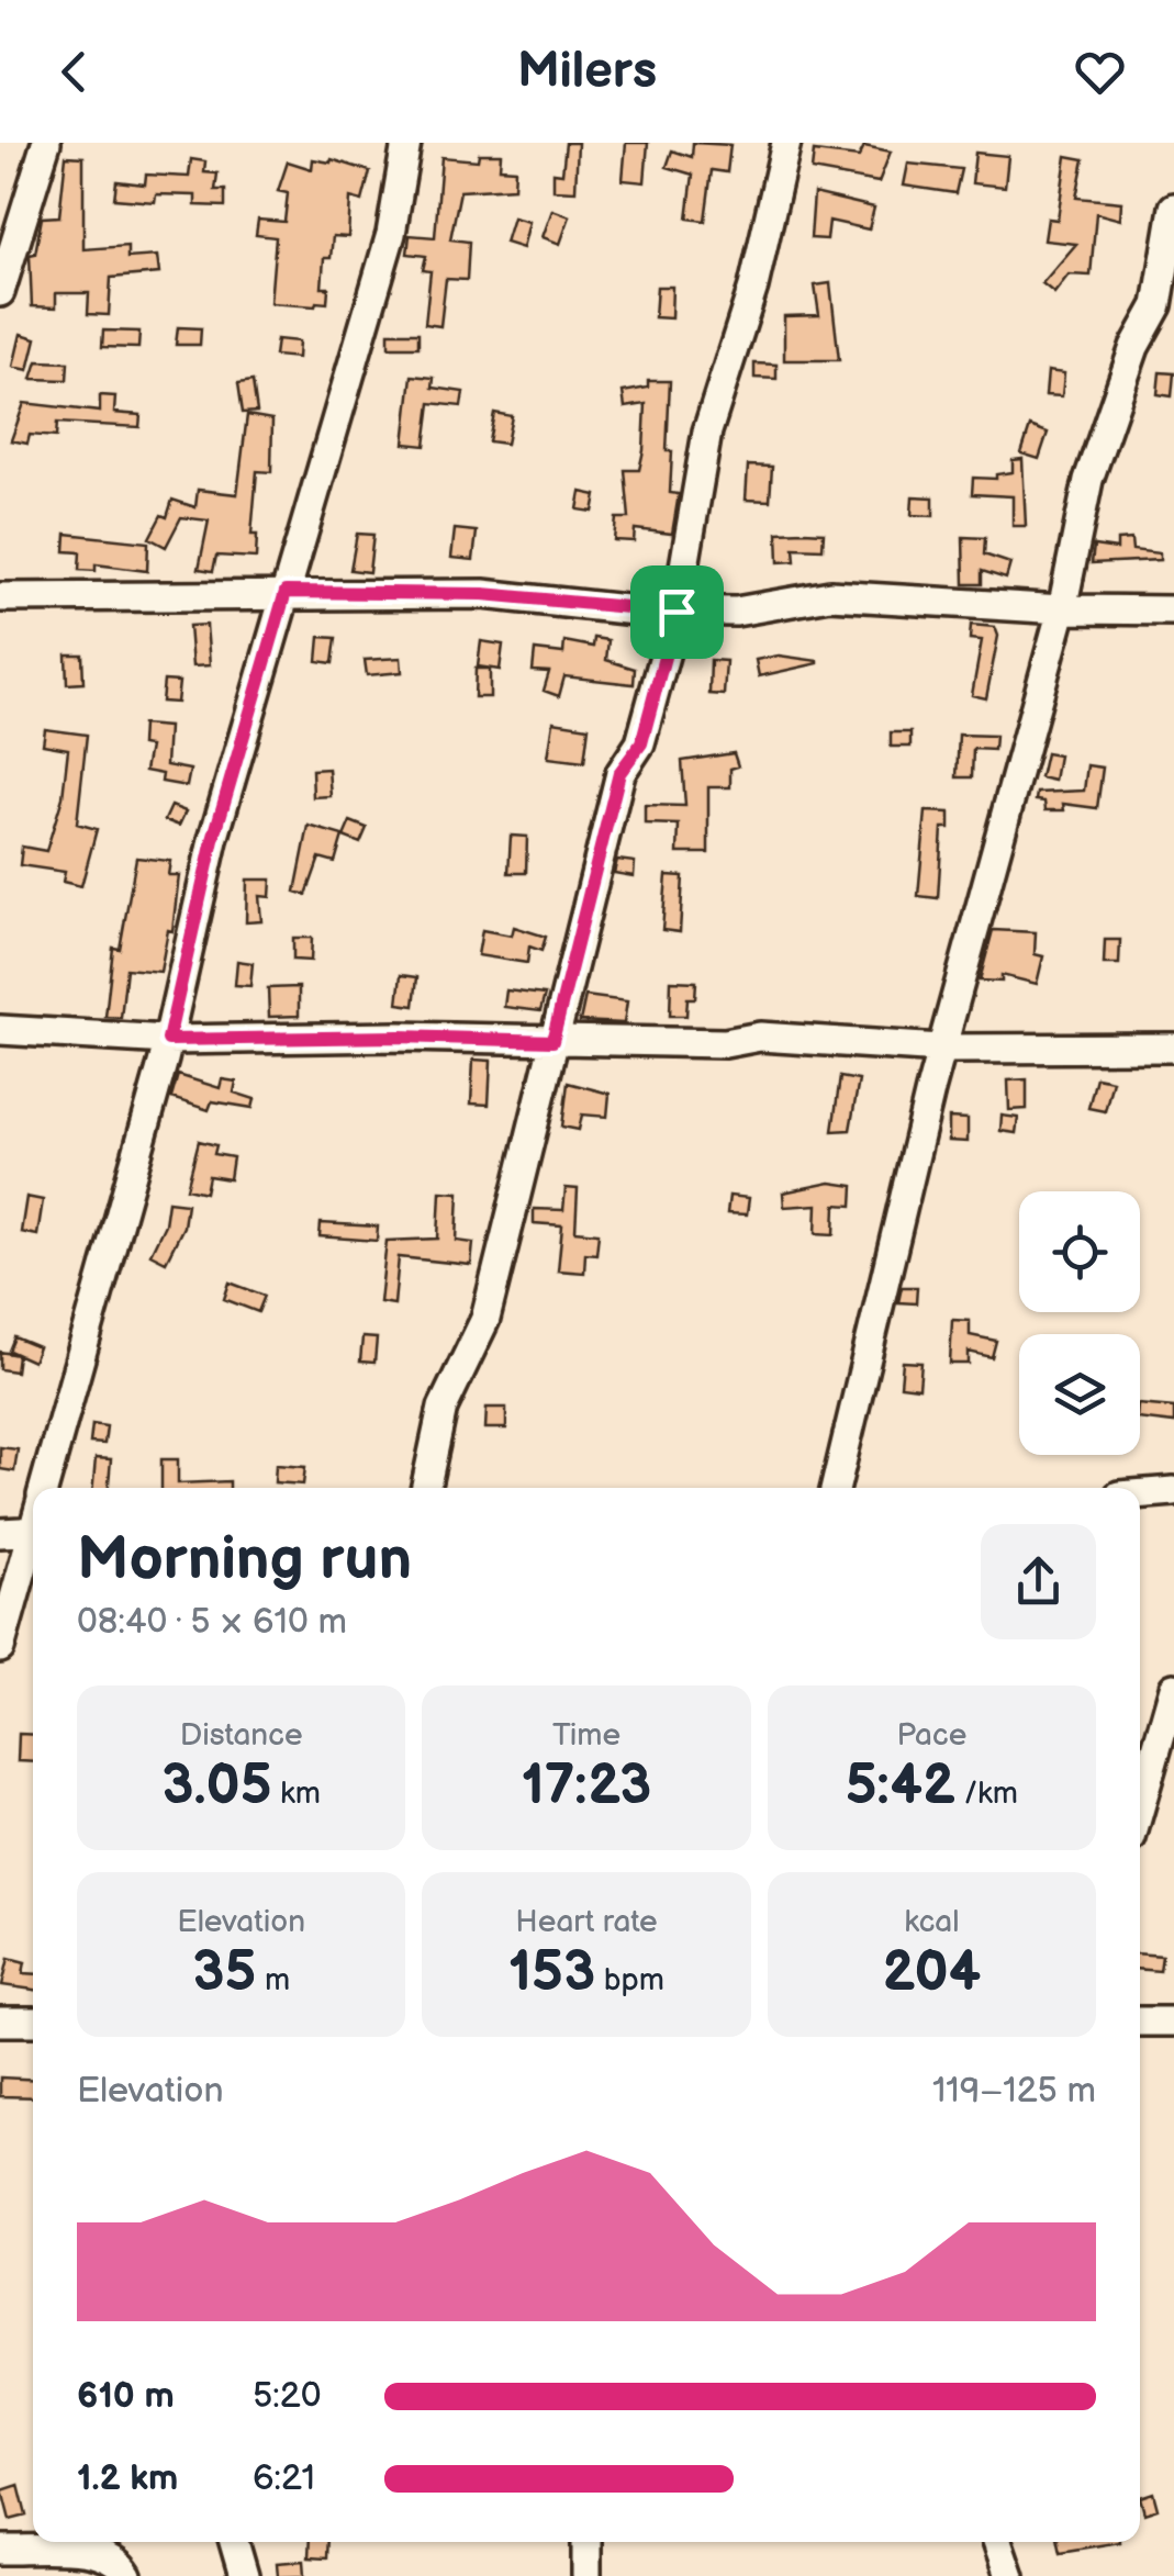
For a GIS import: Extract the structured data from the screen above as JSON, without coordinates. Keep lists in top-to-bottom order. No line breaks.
{"page":{"header":"Milers","heading":["Morning run","08:40 · 5 × 610 m"],"stats":[["Distance","3.05 km"],["Time","17:23"],["Pace","5:42 /km"],["Elevation","35 m"],["Heart rate","153 bpm"],["kcal","204"]],"chart":["Elevation","119–125 m"],"list":[{"name":"610 m","note":"5:20"},{"name":"1.2 km","note":"6:21"}]}}
